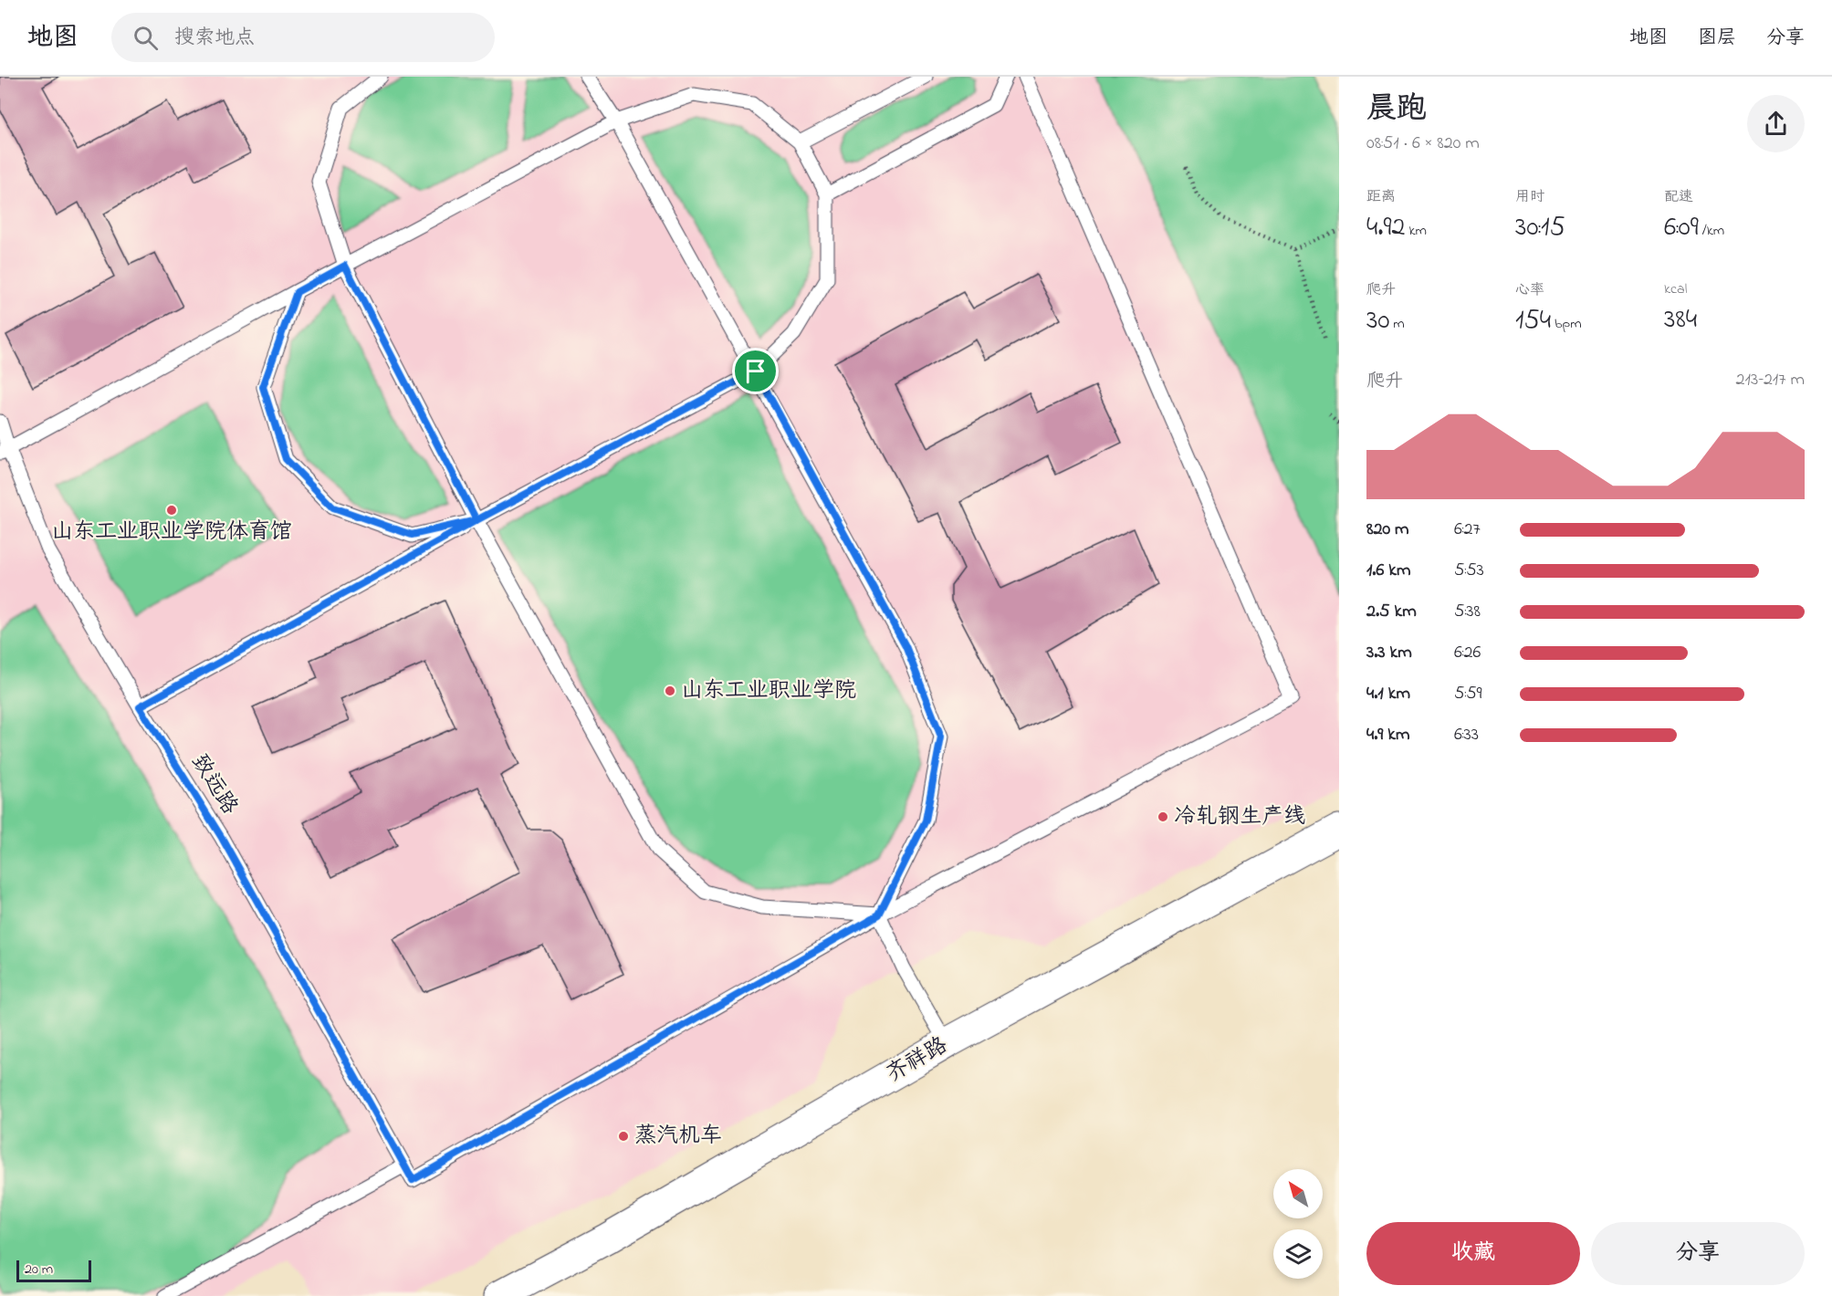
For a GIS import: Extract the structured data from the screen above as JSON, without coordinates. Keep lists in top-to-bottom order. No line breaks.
{"streets":{"street":["齐祥路"],"lane":["致远路"]},"places":["山东工业职业学院体育馆","山东工业职业学院","冷轧钢生产线","蒸汽机车"],"scale_bar":"20 m","north":"top left","page":{"header":"地图","search":"搜索地点","nav":["地图","图层","分享"],"heading":["晨跑","08:51 · 6 × 820 m"],"stats":[["距离","4.92 km"],["用时","30:15"],["配速","6:09 /km"],["爬升","30 m"],["心率","154 bpm"],["kcal","384"]],"chart":["爬升","213–217 m"],"list":[{"name":"820 m","note":"6:27"},{"name":"1.6 km","note":"5:53"},{"name":"2.5 km","note":"5:38"},{"name":"3.3 km","note":"6:26"},{"name":"4.1 km","note":"5:59"},{"name":"4.9 km","note":"6:33"}],"buttons":["收藏","分享"],"scale":"20 m"}}
